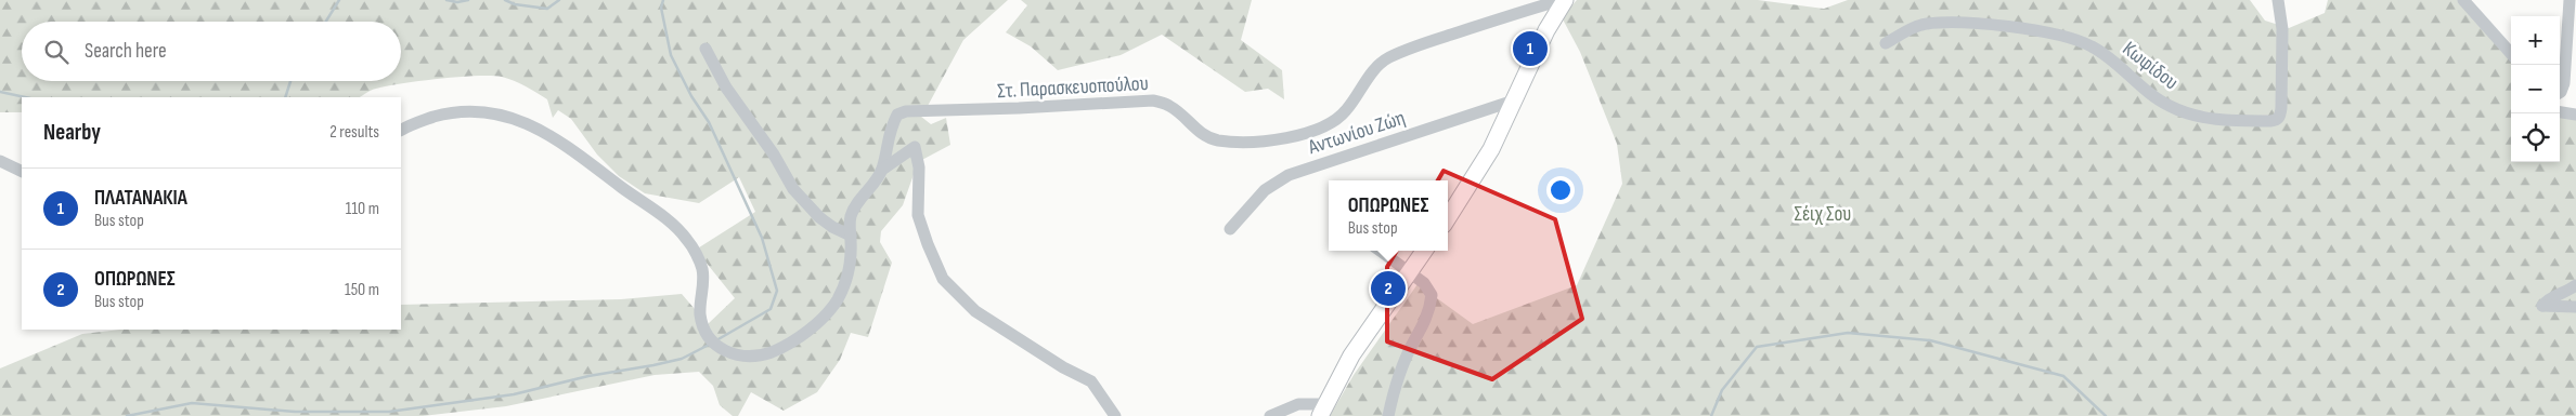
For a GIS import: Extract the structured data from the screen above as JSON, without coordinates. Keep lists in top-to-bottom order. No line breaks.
{"streets":{"street":["Κωφίδου","Στ. Παρασκευοπούλου","Αντωνίου Ζώη"]},"parks":["Σέιχ Σου"],"page":{"map_buttons":["+","−"],"search":"Search here","pins":["1","2"],"heading":["Nearby","2 results"],"list":[{"mark":"1","name":"ΠΛΑΤΑΝΑΚΙΑ","note":"Bus stop","value":"110 m"},{"mark":"2","name":"ΟΠΩΡΩΝΕΣ","note":"Bus stop","value":"150 m"}],"popup":["ΟΠΩΡΩΝΕΣ","Bus stop"]}}
